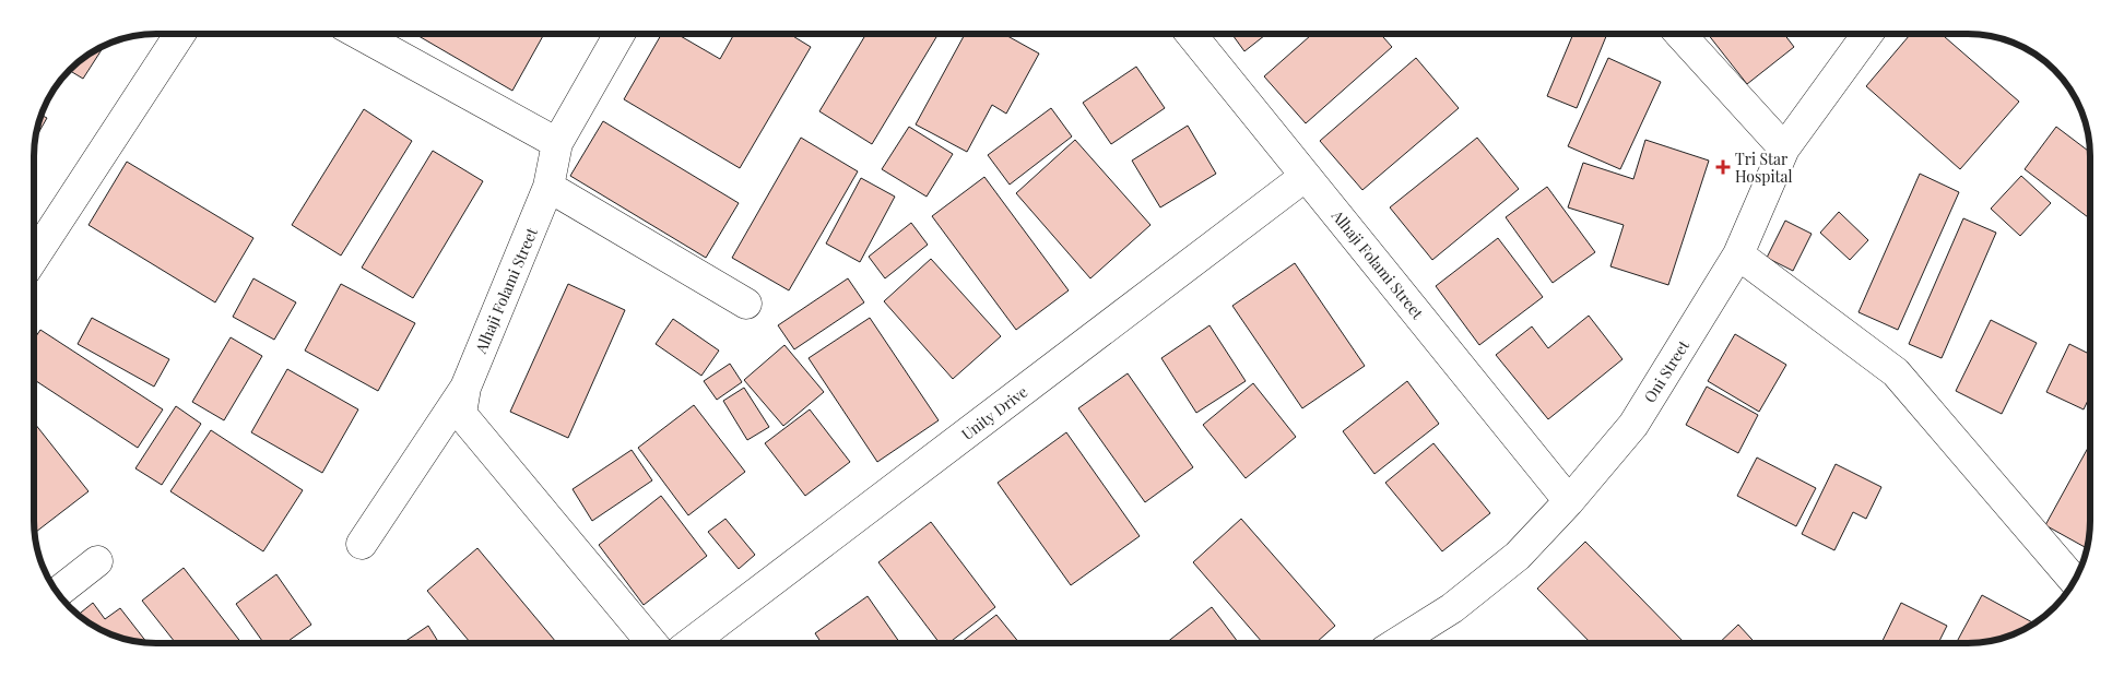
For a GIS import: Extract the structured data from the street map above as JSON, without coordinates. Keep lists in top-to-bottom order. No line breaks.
{"streets":{"street":["Alhaji Folami Street","Oni Street","Unity Drive"]},"crossings":[["Alhaji Folami Street","Oni Street"],["Alhaji Folami Street","Unity Drive"]],"places":{"health":["Tri Star Hospital"]}}
